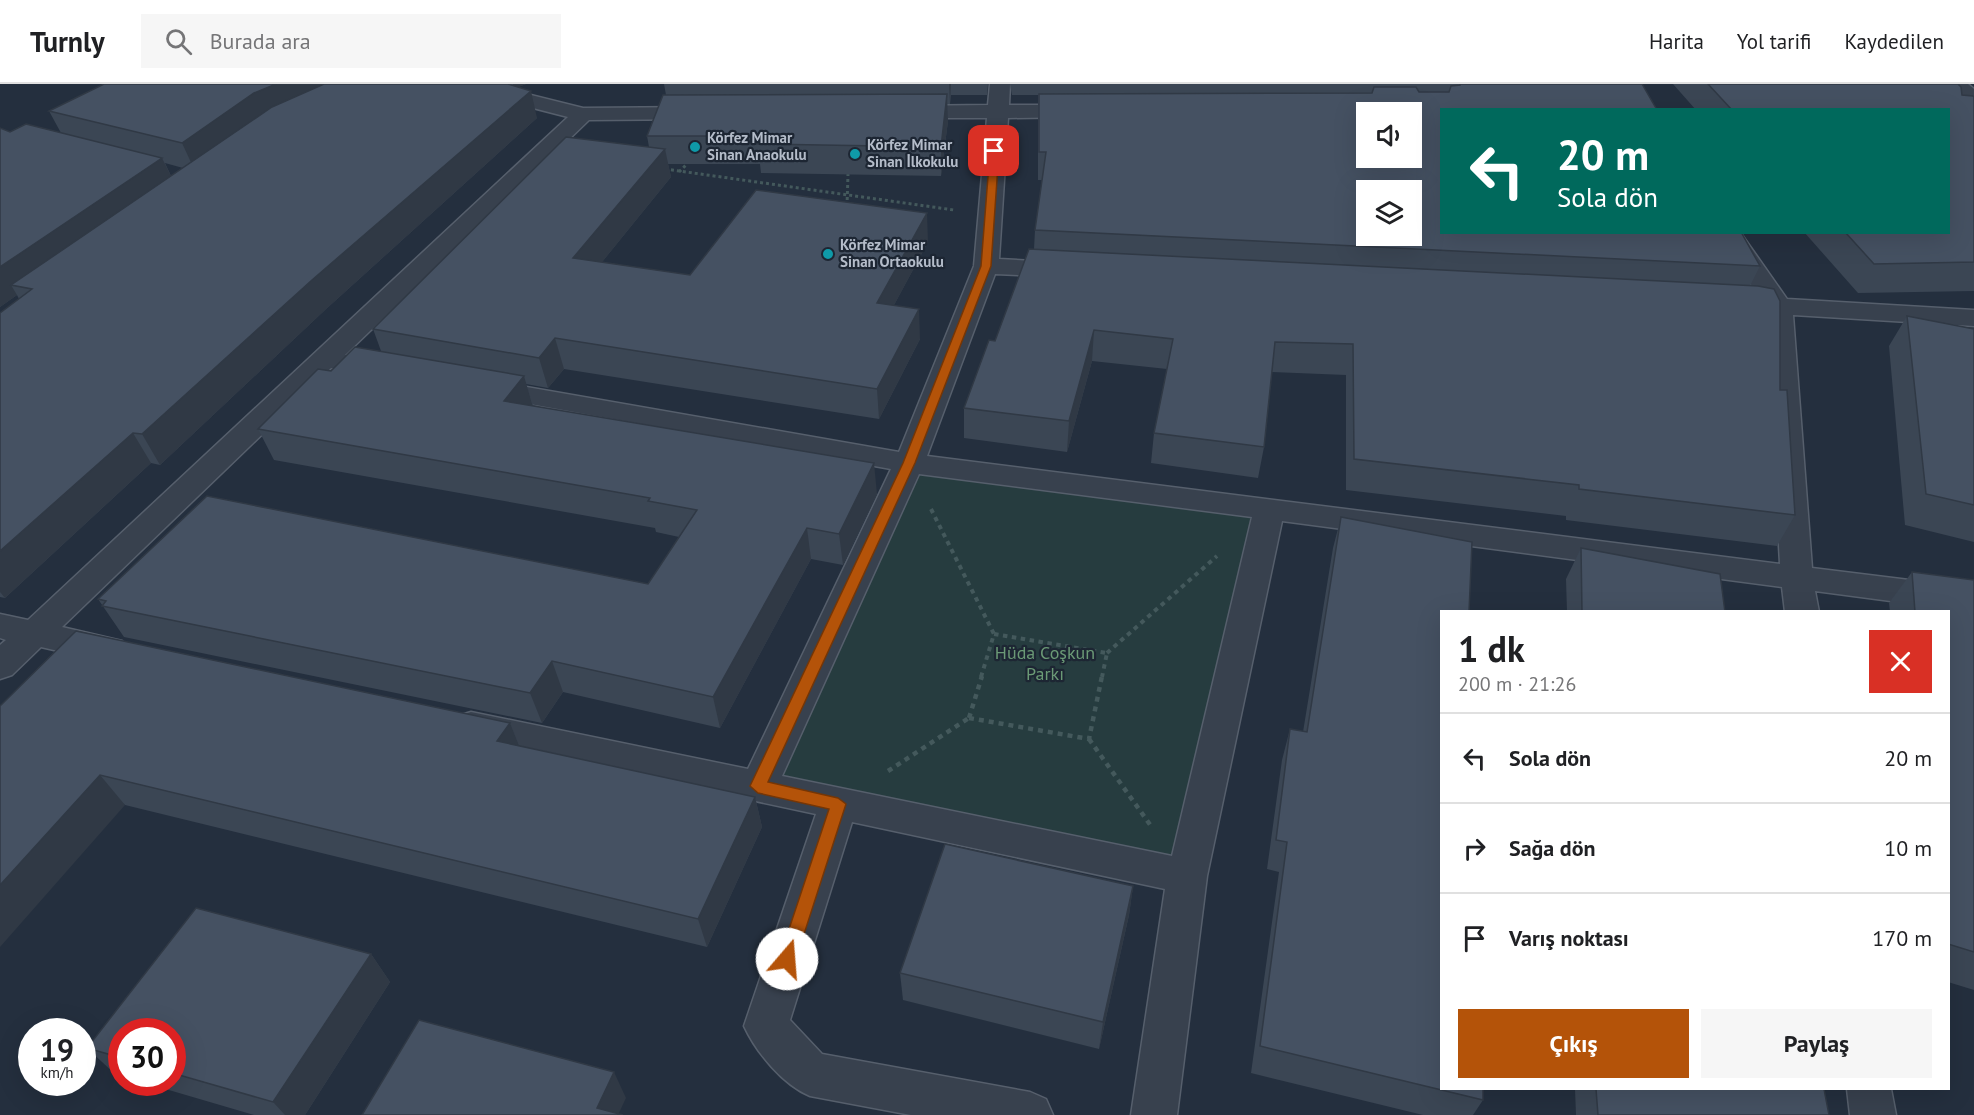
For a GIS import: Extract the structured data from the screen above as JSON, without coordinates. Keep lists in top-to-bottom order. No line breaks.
{"parks":["Hüda Coşkun Parkı"],"places":["Körfez Mimar Sinan Anaokulu","Körfez Mimar Sinan İlkokulu","Körfez Mimar Sinan Ortaokulu"],"page":{"header":"Turnly","search":"Burada ara","nav":["Harita","Yol tarifi","Kaydedilen"],"turn":["20 m","Sola dön"],"heading":["1 dk","200 m · 21:26"],"list":[{"name":"Sola dön","value":"20 m"},{"name":"Sağa dön","value":"10 m"},{"name":"Varış noktası","value":"170 m"}],"buttons":["Çıkış","Paylaş"],"speed":"19 km/h","limit":"30"}}
